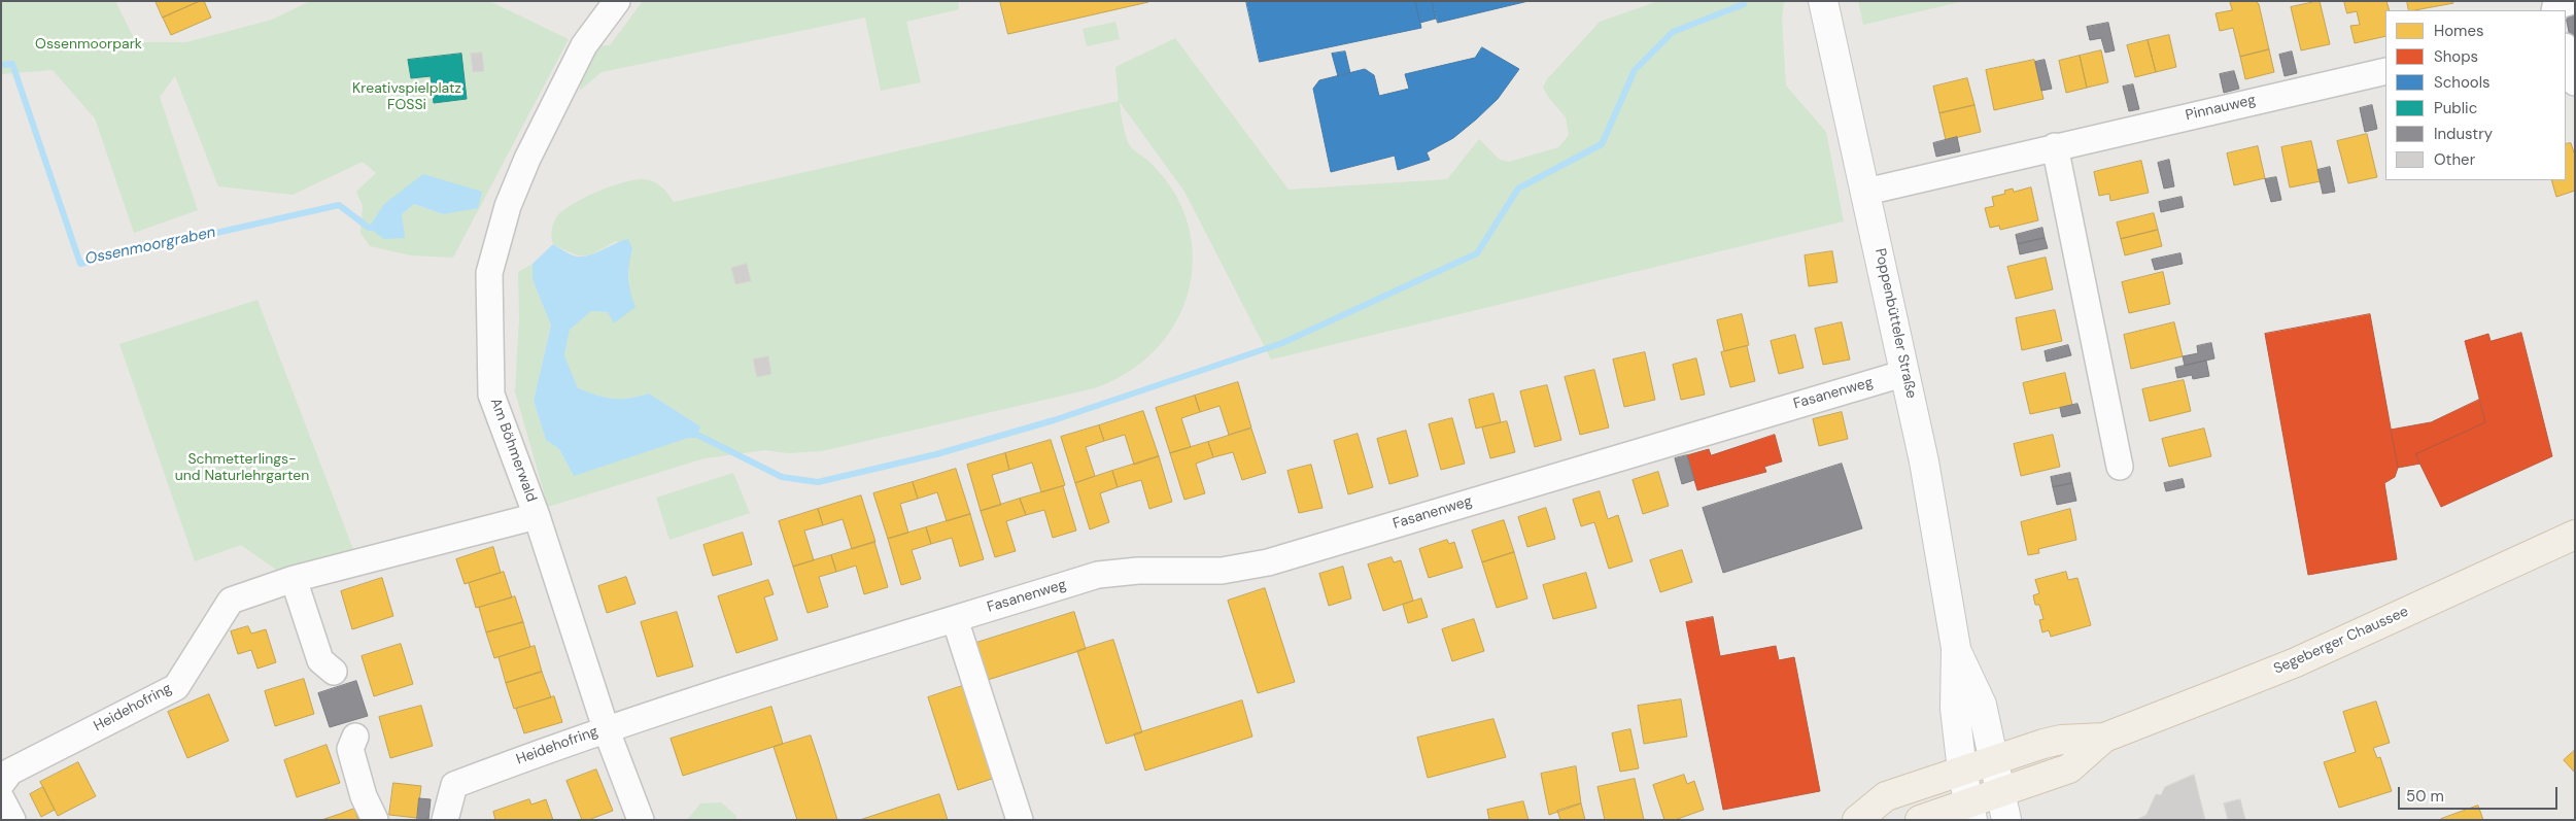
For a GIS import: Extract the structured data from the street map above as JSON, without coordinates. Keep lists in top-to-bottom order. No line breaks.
{"streets":{"main road":["Poppenbütteler Straße","Segeberger Chaussee"],"street":["Pinnauweg","Fasanenweg","Am Böhmerwald","Heidehofring"]},"crossings":[["Pinnauweg","Poppenbütteler Straße"],["Poppenbütteler Straße","Fasanenweg"],["Poppenbütteler Straße","Segeberger Chaussee"],["Fasanenweg","Am Böhmerwald"],["Fasanenweg","Heidehofring"],["Am Böhmerwald","Heidehofring"]],"water":["Ossenmoorgraben"],"parks":["Ossenmoorpark","Kreativspielplatz FOSSi","Schmetterlings- und Naturlehrgarten"],"legend":["Homes","Shops","Schools","Public","Industry","Other"],"scale_bar":"50 m"}
